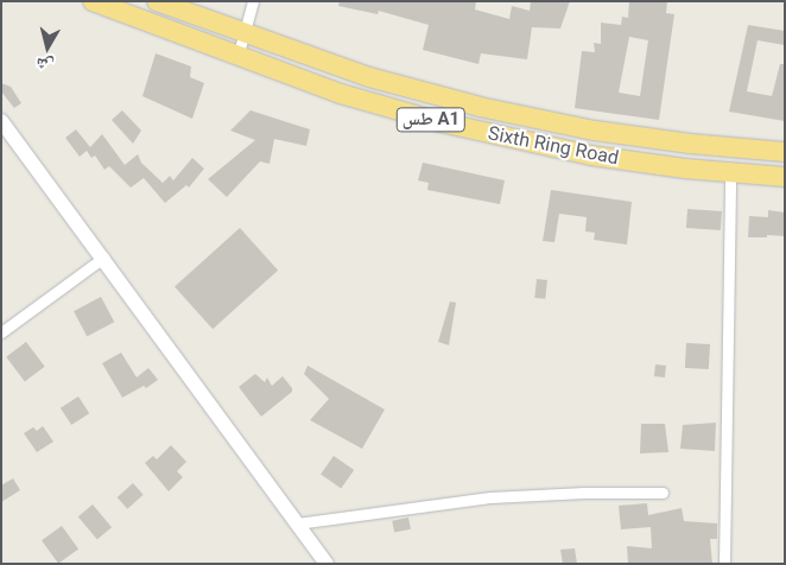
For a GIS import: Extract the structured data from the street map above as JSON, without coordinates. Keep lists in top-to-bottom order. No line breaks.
{"streets":{"highway":["طس A1","Sixth Ring Road"]},"north":"bottom"}
